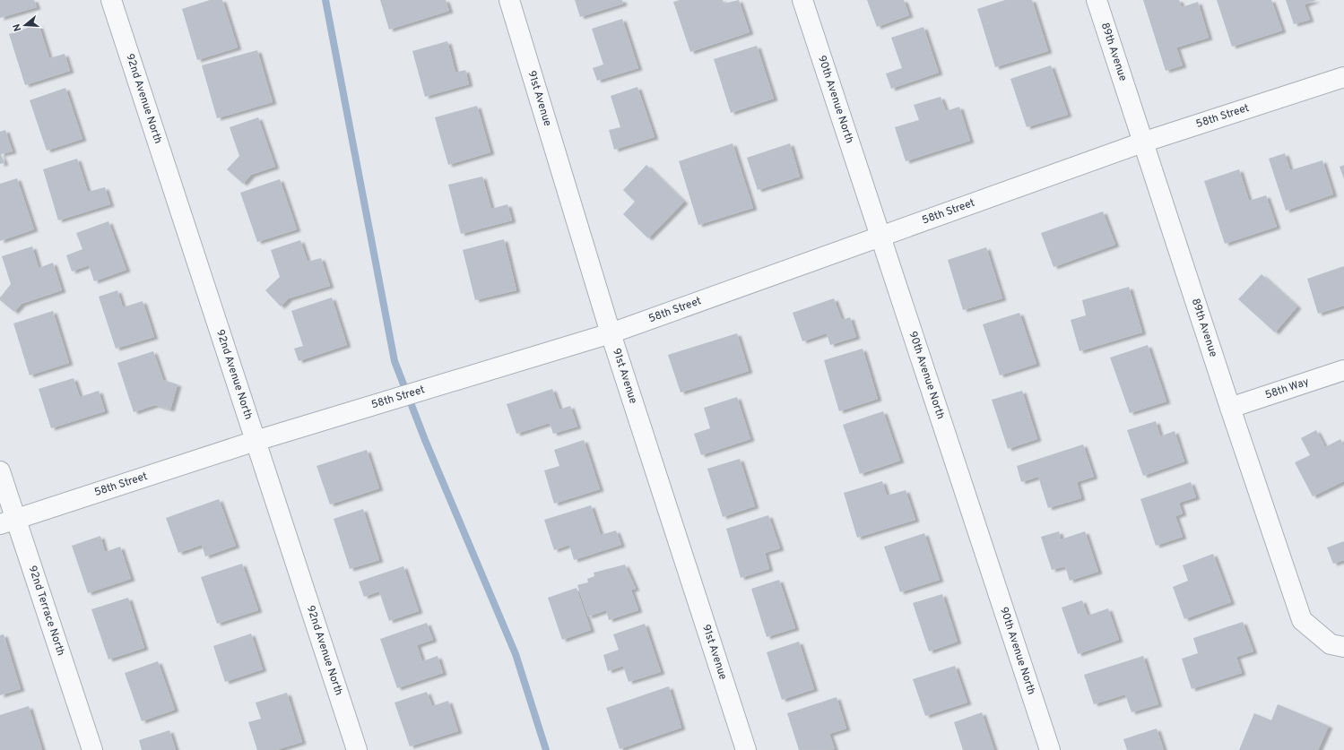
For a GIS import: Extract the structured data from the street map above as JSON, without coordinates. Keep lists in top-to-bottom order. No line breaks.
{"streets":{"street":["89th Avenue","91st Avenue","92nd Avenue North","90th Avenue North","58th Street","58th Way","92nd Terrace North"]},"crossings":[["89th Avenue","58th Street"],["89th Avenue","58th Way"],["91st Avenue","58th Street"],["92nd Avenue North","58th Street"],["90th Avenue North","58th Street"],["58th Street","92nd Terrace North"]],"north":"left"}
